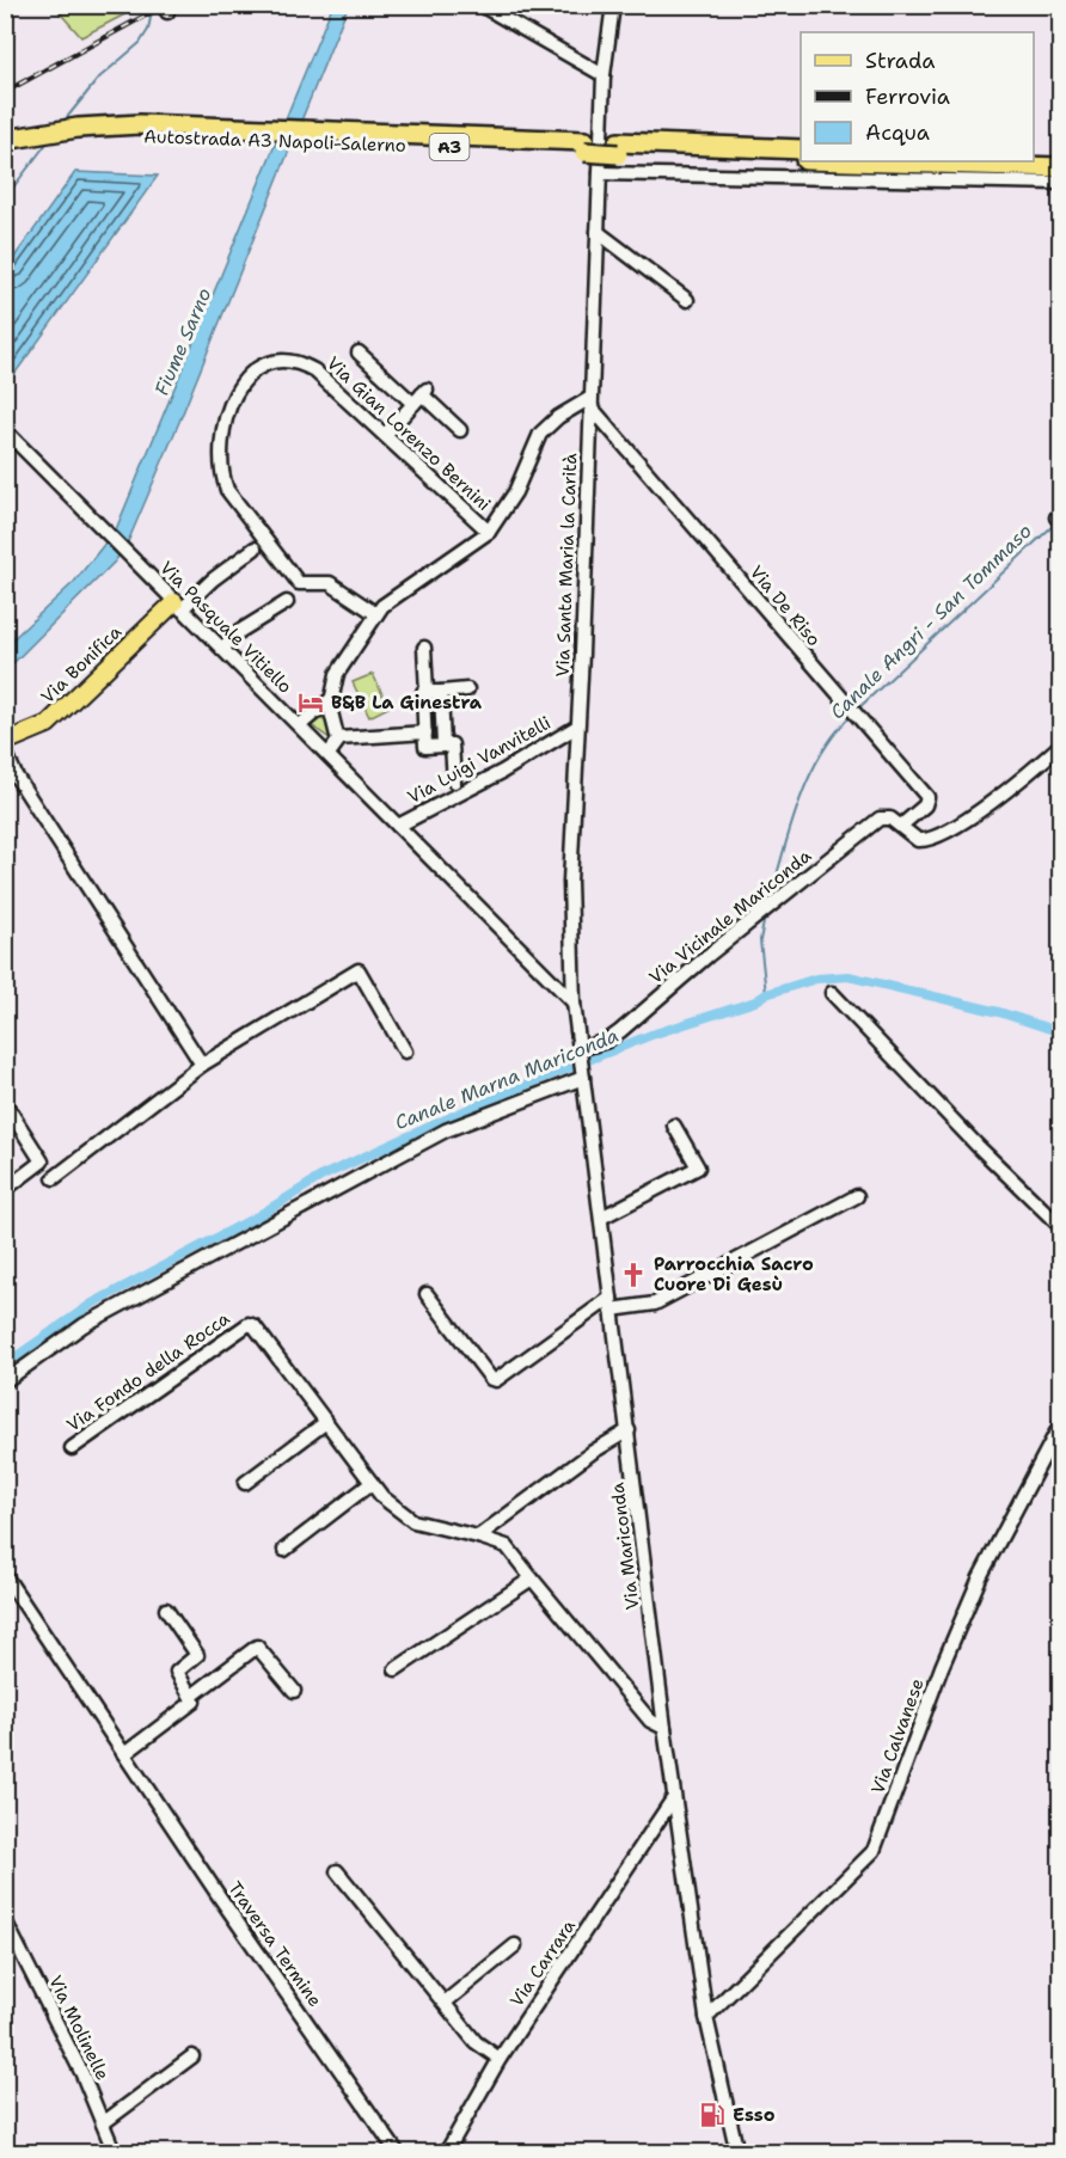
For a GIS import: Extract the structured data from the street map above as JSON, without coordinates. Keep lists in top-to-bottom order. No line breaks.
{"streets":{"highway":["Autostrada A3 Napoli-Salerno","A3"],"main road":["Via Bonifica"],"street":["Via Gian Lorenzo Bernini","Via Santa Maria la Carità","Via De Riso","Via Pasquale Vitiello","Via Luigi Vanvitelli","Via Vicinale Mariconda","Via Fondo della Rocca","Via Mariconda","Via Calvanese","Traversa Termine","Via Carrara","Via Molinelle"]},"crossings":[["Via Gian Lorenzo Bernini","Via Santa Maria la Carità"],["Via Gian Lorenzo Bernini","Via De Riso"],["Via Santa Maria la Carità","Via De Riso"],["Via Santa Maria la Carità","Via Pasquale Vitiello"],["Via Santa Maria la Carità","Via Luigi Vanvitelli"],["Via Santa Maria la Carità","Via Vicinale Mariconda"],["Via Santa Maria la Carità","Via Mariconda"],["Via De Riso","Via Vicinale Mariconda"],["Via Pasquale Vitiello","Via Bonifica"],["Via Pasquale Vitiello","Via Luigi Vanvitelli"],["Via Vicinale Mariconda","Via Mariconda"],["Via Fondo della Rocca","Via Mariconda"],["Via Mariconda","Via Calvanese"],["Via Mariconda","Via Carrara"]],"water":["Fiume Sarno","Canale Angri - San Tommaso","Canale Marna Mariconda"],"places":{"hotel":["B&B La Ginestra"],"church":["Parrocchia Sacro Cuore Di Gesù"],"fuel station":["Esso"]},"legend":["Strada","Ferrovia","Acqua"]}
